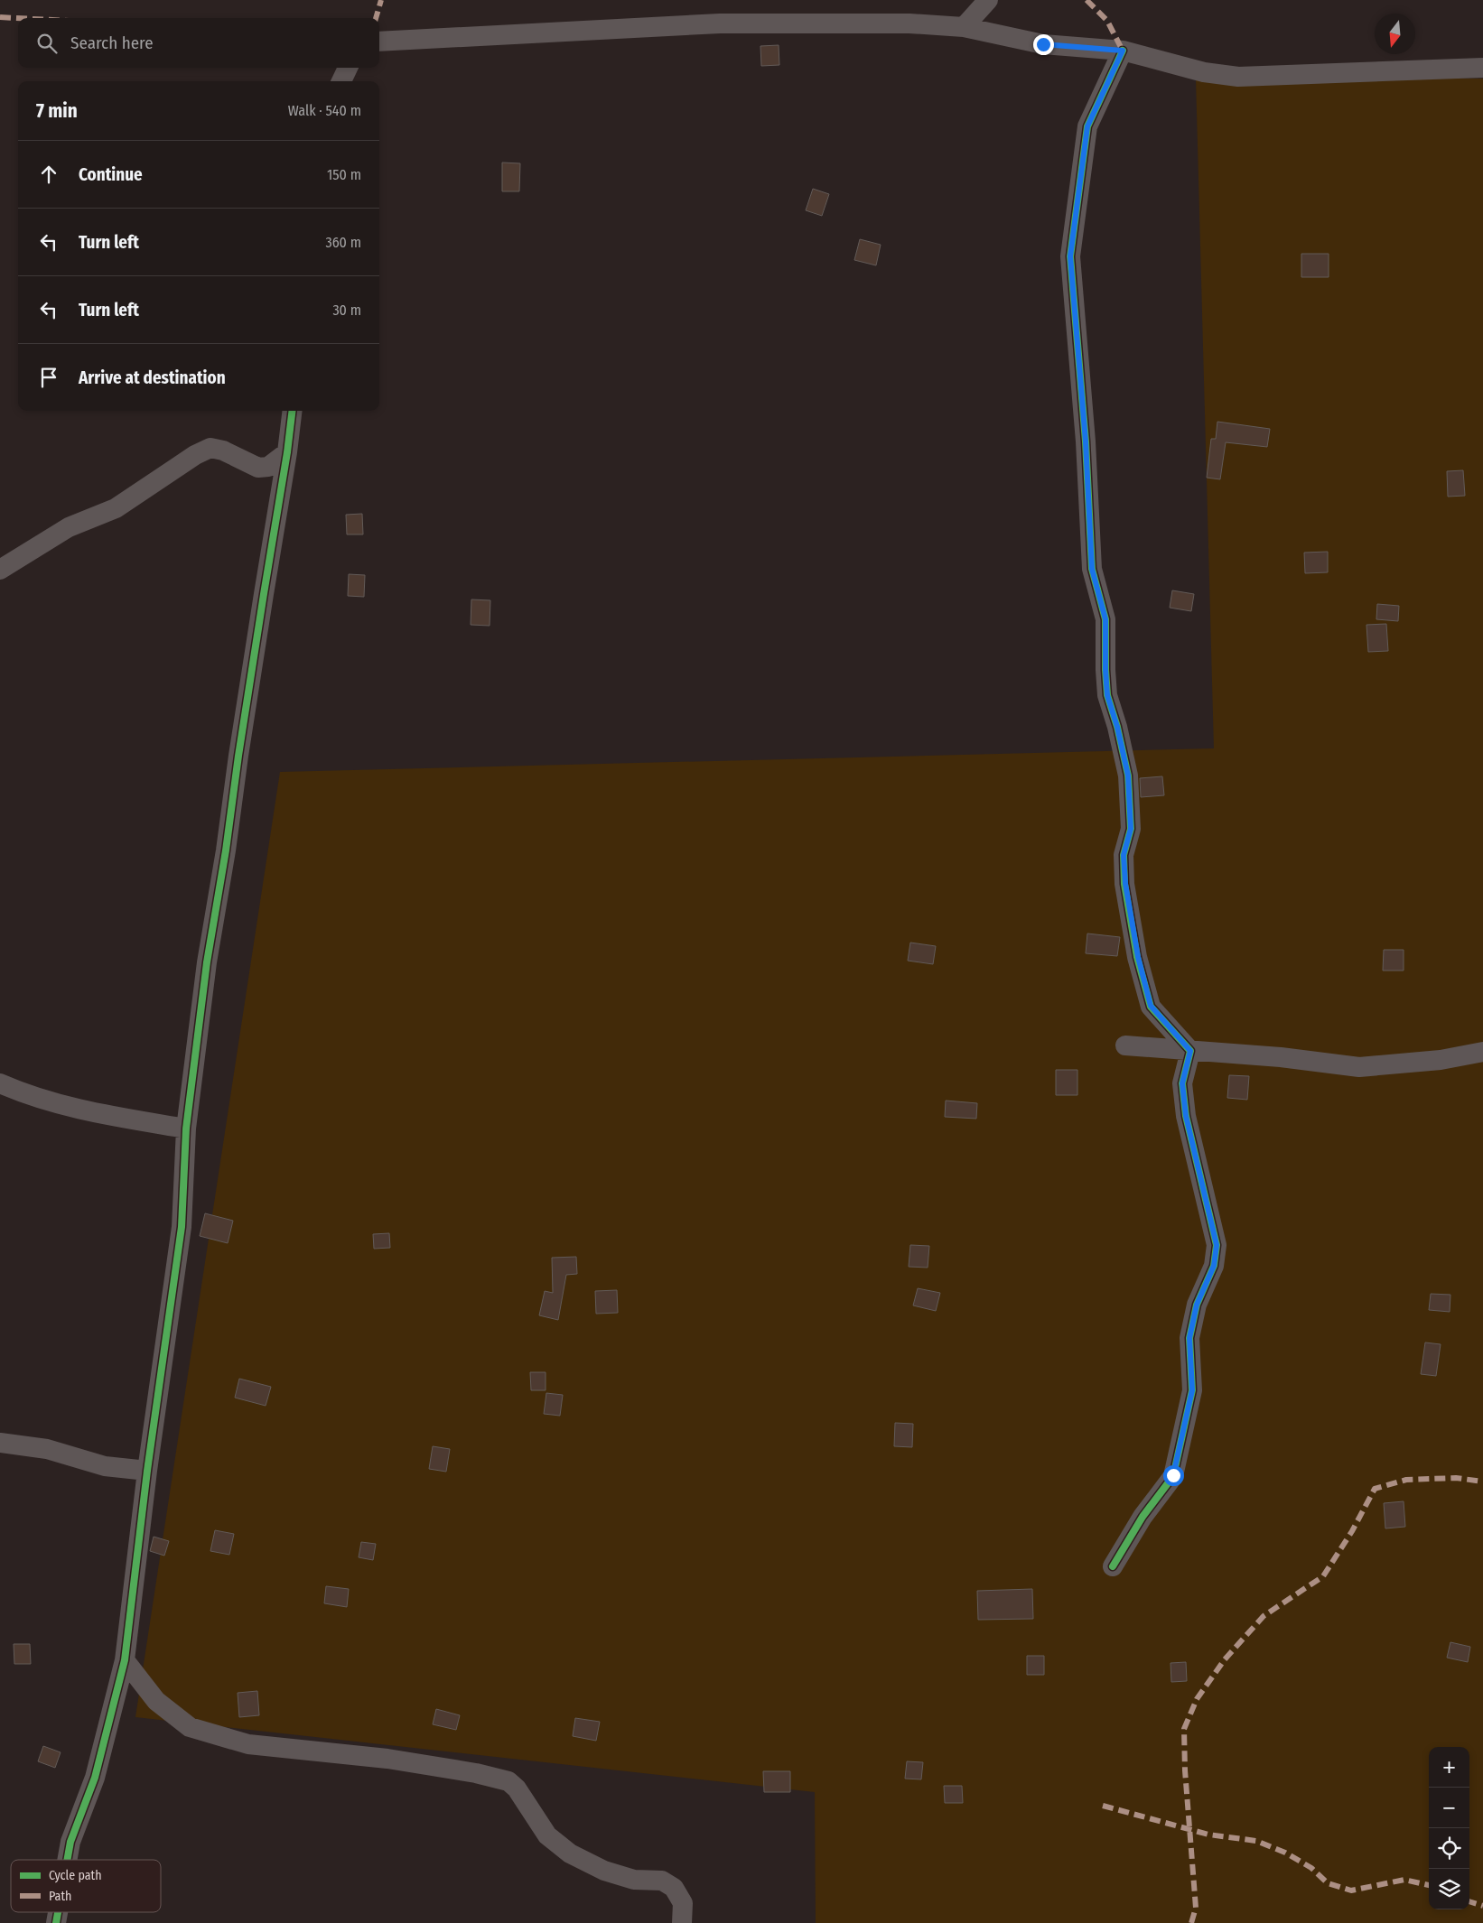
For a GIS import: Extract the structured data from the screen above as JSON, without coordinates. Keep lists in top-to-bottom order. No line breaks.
{"legend":["Cycle path","Path"],"north":"bottom","page":{"search":"Search here","heading":["7 min","Walk · 540 m"],"list":[["Continue","150 m"],["Turn left","360 m"],["Turn left","30 m"],"Arrive at destination"],"map_buttons":["+","−"]}}
